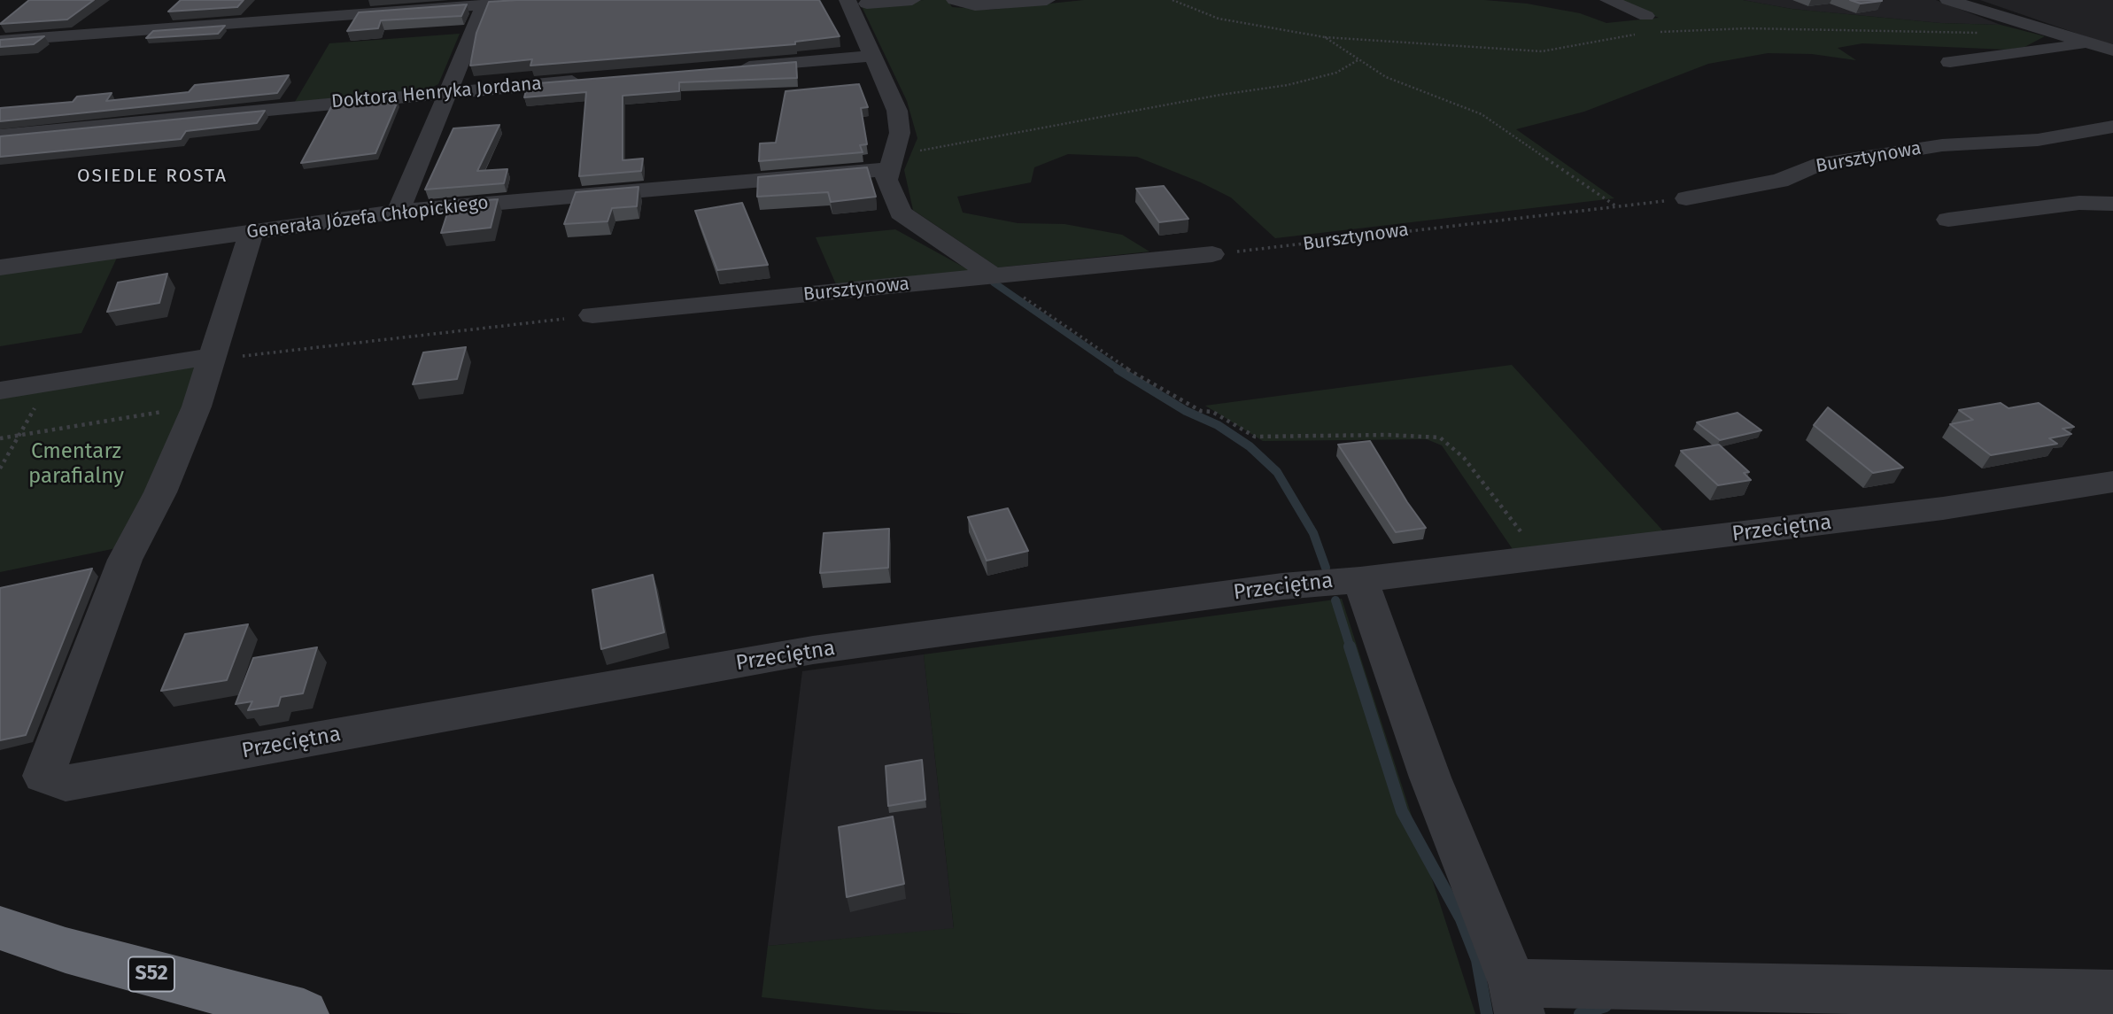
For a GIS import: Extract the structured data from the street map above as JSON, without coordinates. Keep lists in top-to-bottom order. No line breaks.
{"streets":{"highway":["S52"],"street":["Doktora Henryka Jordana","Bursztynowa","Generała Józefa Chłopickiego","Przeciętna"]},"crossings":[["Generała Józefa Chłopickiego","Przeciętna"]],"districts":["OSIEDLE ROSTA"],"parks":["Cmentarz parafialny"]}
